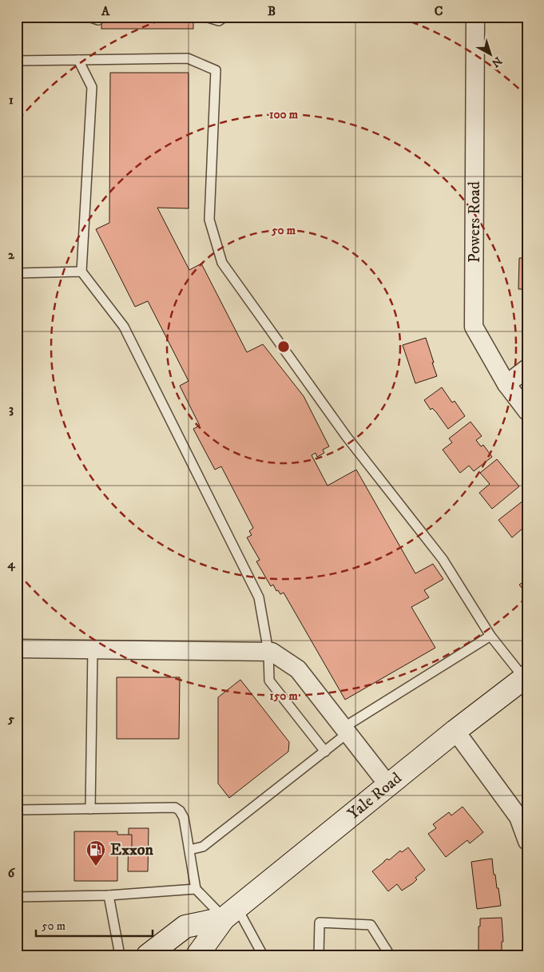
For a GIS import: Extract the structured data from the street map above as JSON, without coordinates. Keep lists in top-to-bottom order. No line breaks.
{"streets":{"main road":["Yale Road"],"street":["Powers Road"]},"places":{"fuel station":["Exxon"]},"scale_bar":"50 m","north":"bottom right","grid":{"columns":["A","B","C"],"rows":["1","2","3","4","5","6"]},"rings":["100 m","50 m","150 m"]}
